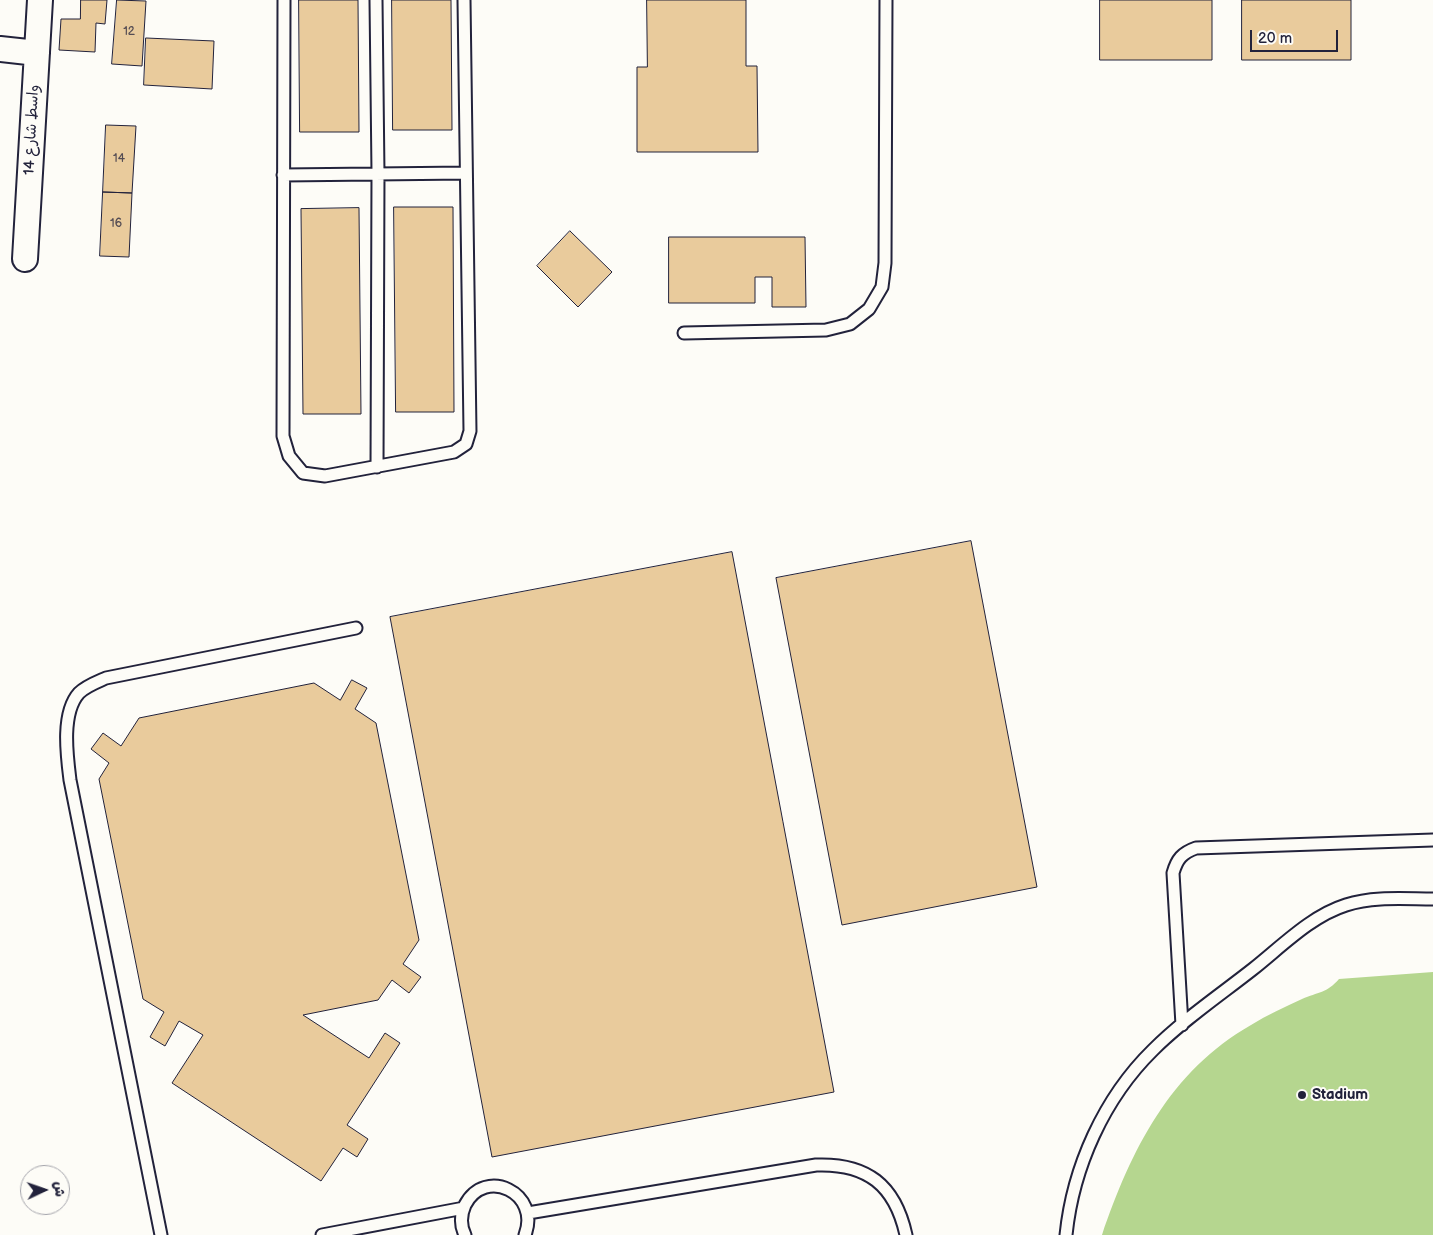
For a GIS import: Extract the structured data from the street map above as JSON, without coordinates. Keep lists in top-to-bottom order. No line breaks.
{"streets":{"street":["واسط شارع 14"]},"places":["Stadium"],"house_numbers":["12","14","16"],"scale_bar":"20 m","north":"right"}
